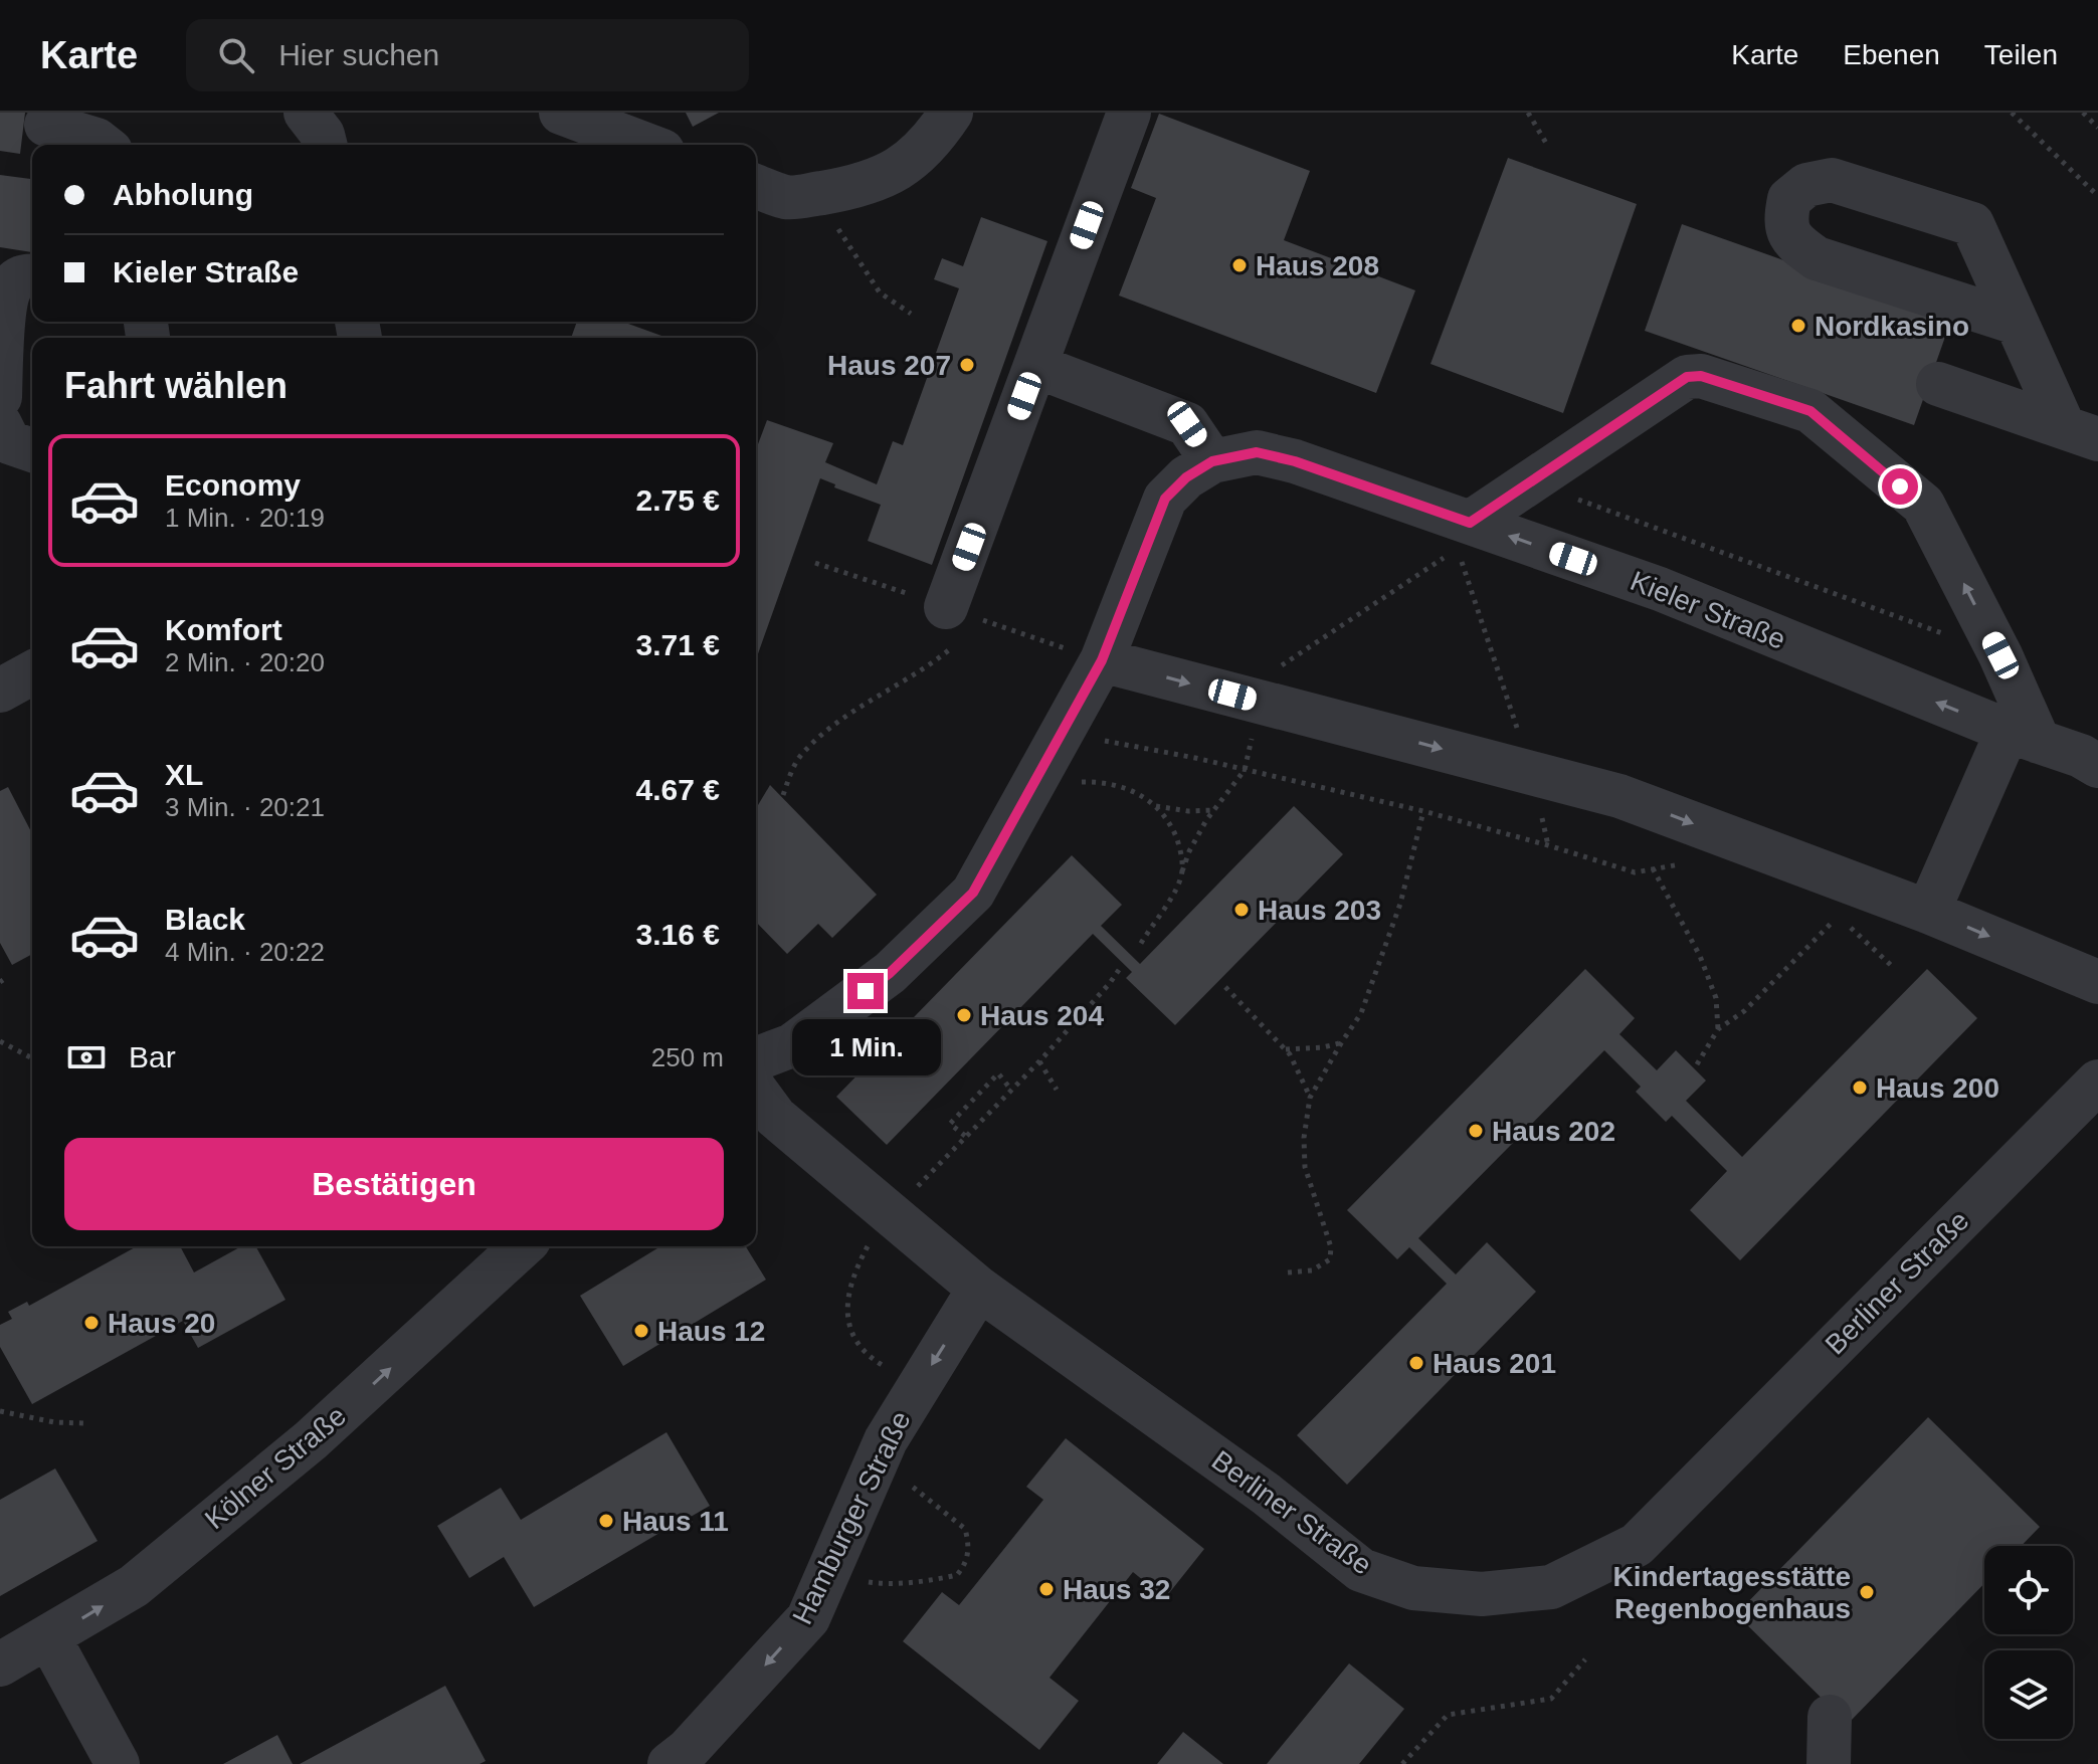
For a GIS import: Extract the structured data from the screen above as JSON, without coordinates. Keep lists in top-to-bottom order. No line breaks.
{"streets":{"street":["Kieler Straße","Berliner Straße","Kölner Straße","Hamburger Straße"]},"crossings":[["Berliner Straße","Hamburger Straße"]],"one_way":["Kölner Straße","Hamburger Straße"],"places":["Haus 208","Nordkasino","Haus 207","Haus 203","Haus 204","Haus 200","Haus 202","Haus 20","Haus 12","Haus 201","Haus 11","Haus 32","Kindertagesstätte Regenbogenhaus"],"page":{"header":"Karte","search":"Hier suchen","nav":["Karte","Ebenen","Teilen"],"banner":["Abholung","Kieler Straße"],"heading":"Fahrt wählen","list":[{"name":"Economy","note":"1 Min. · 20:19","value":"2.75 €"},{"name":"Komfort","note":"2 Min. · 20:20","value":"3.71 €"},{"name":"XL","note":"3 Min. · 20:21","value":"4.67 €"},{"name":"Black","note":"4 Min. · 20:22","value":"3.16 €"}],"pay":["Bar","250 m"],"bubble":"1 Min.","buttons":"Bestätigen"}}
